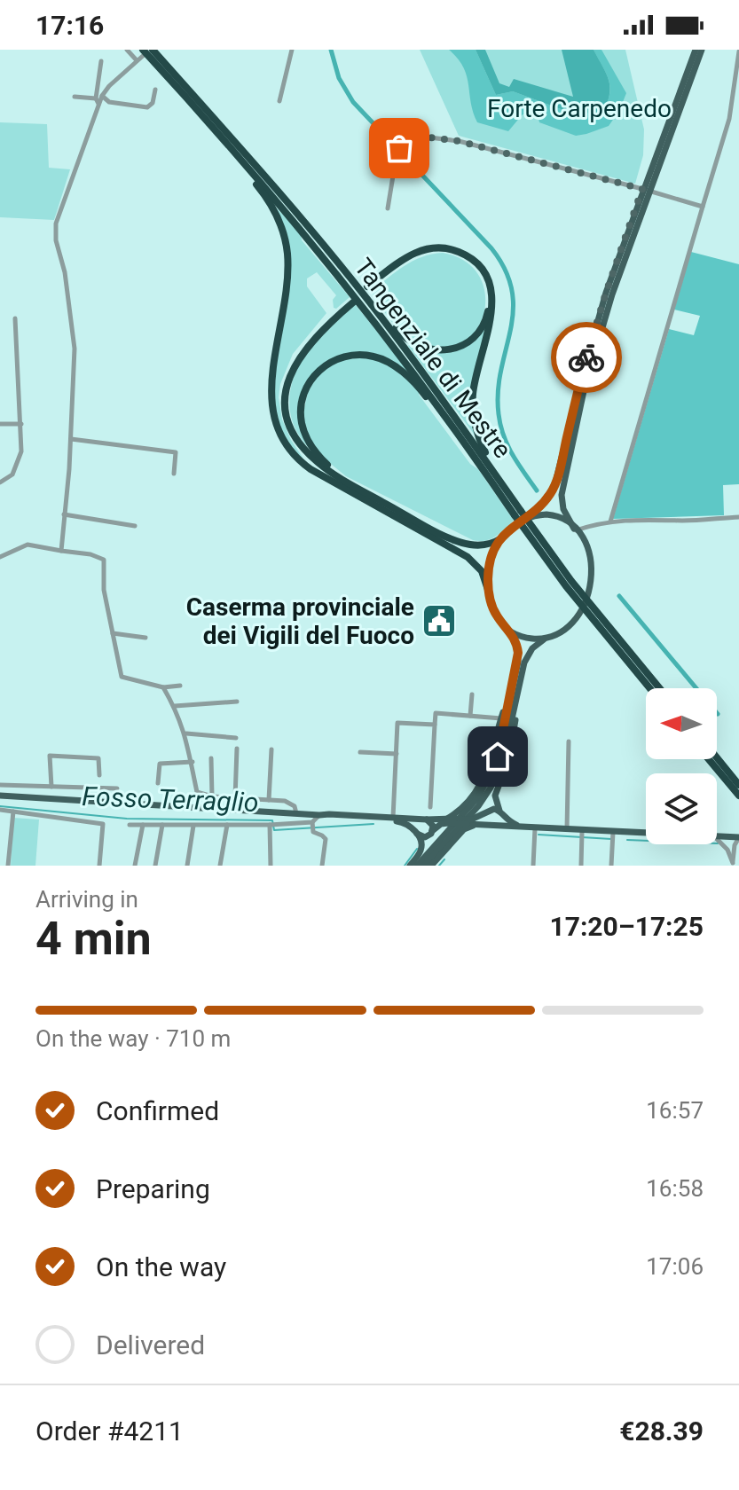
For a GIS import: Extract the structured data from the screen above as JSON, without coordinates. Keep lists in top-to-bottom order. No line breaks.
{"streets":{"highway":["Tangenziale di Mestre"]},"water":["Fosso Terraglio"],"parks":["Forte Carpenedo"],"places":{"public building":["Caserma provinciale dei Vigili del Fuoco"]},"north":"left","page":{"status":"17:16","heading":["4 min","Arriving in","17:20–17:25"],"panel":["Order #4211","€28.39"],"bar":"On the way · 710 m","list":[["Confirmed","16:57"],["Preparing","16:58"],["On the way","17:06"],"Delivered"]}}
